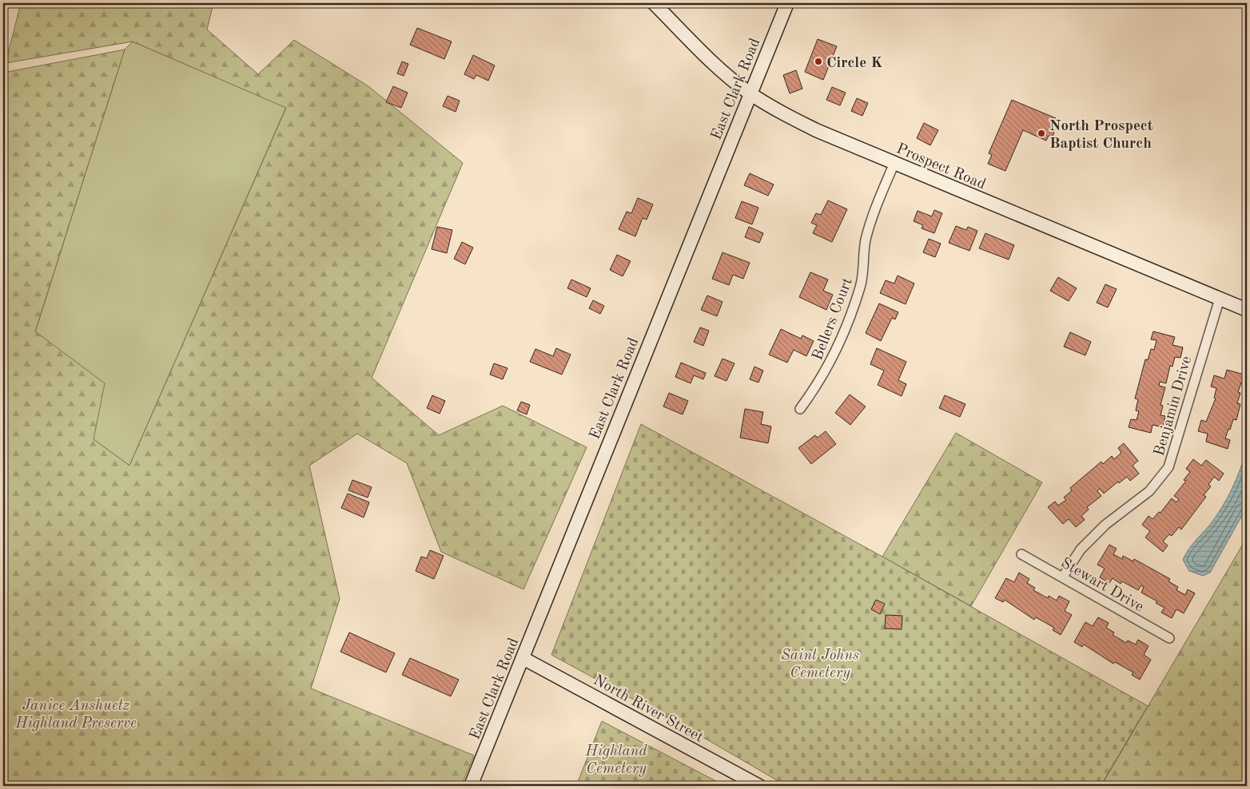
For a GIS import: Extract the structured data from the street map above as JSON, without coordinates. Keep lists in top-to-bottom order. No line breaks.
{"streets":{"main road":["East Clark Road","Prospect Road","North River Street"],"street":["Bellers Court","Benjamin Drive","Stewart Drive"]},"crossings":[["East Clark Road","Prospect Road"],["East Clark Road","North River Street"],["Prospect Road","Bellers Court"],["Prospect Road","Benjamin Drive"],["Benjamin Drive","Stewart Drive"]],"parks":["Saint Johns Cemetery","Janice Anshuetz Highland Preserve","Highland Cemetery"],"places":["Circle K","North Prospect Baptist Church"]}
